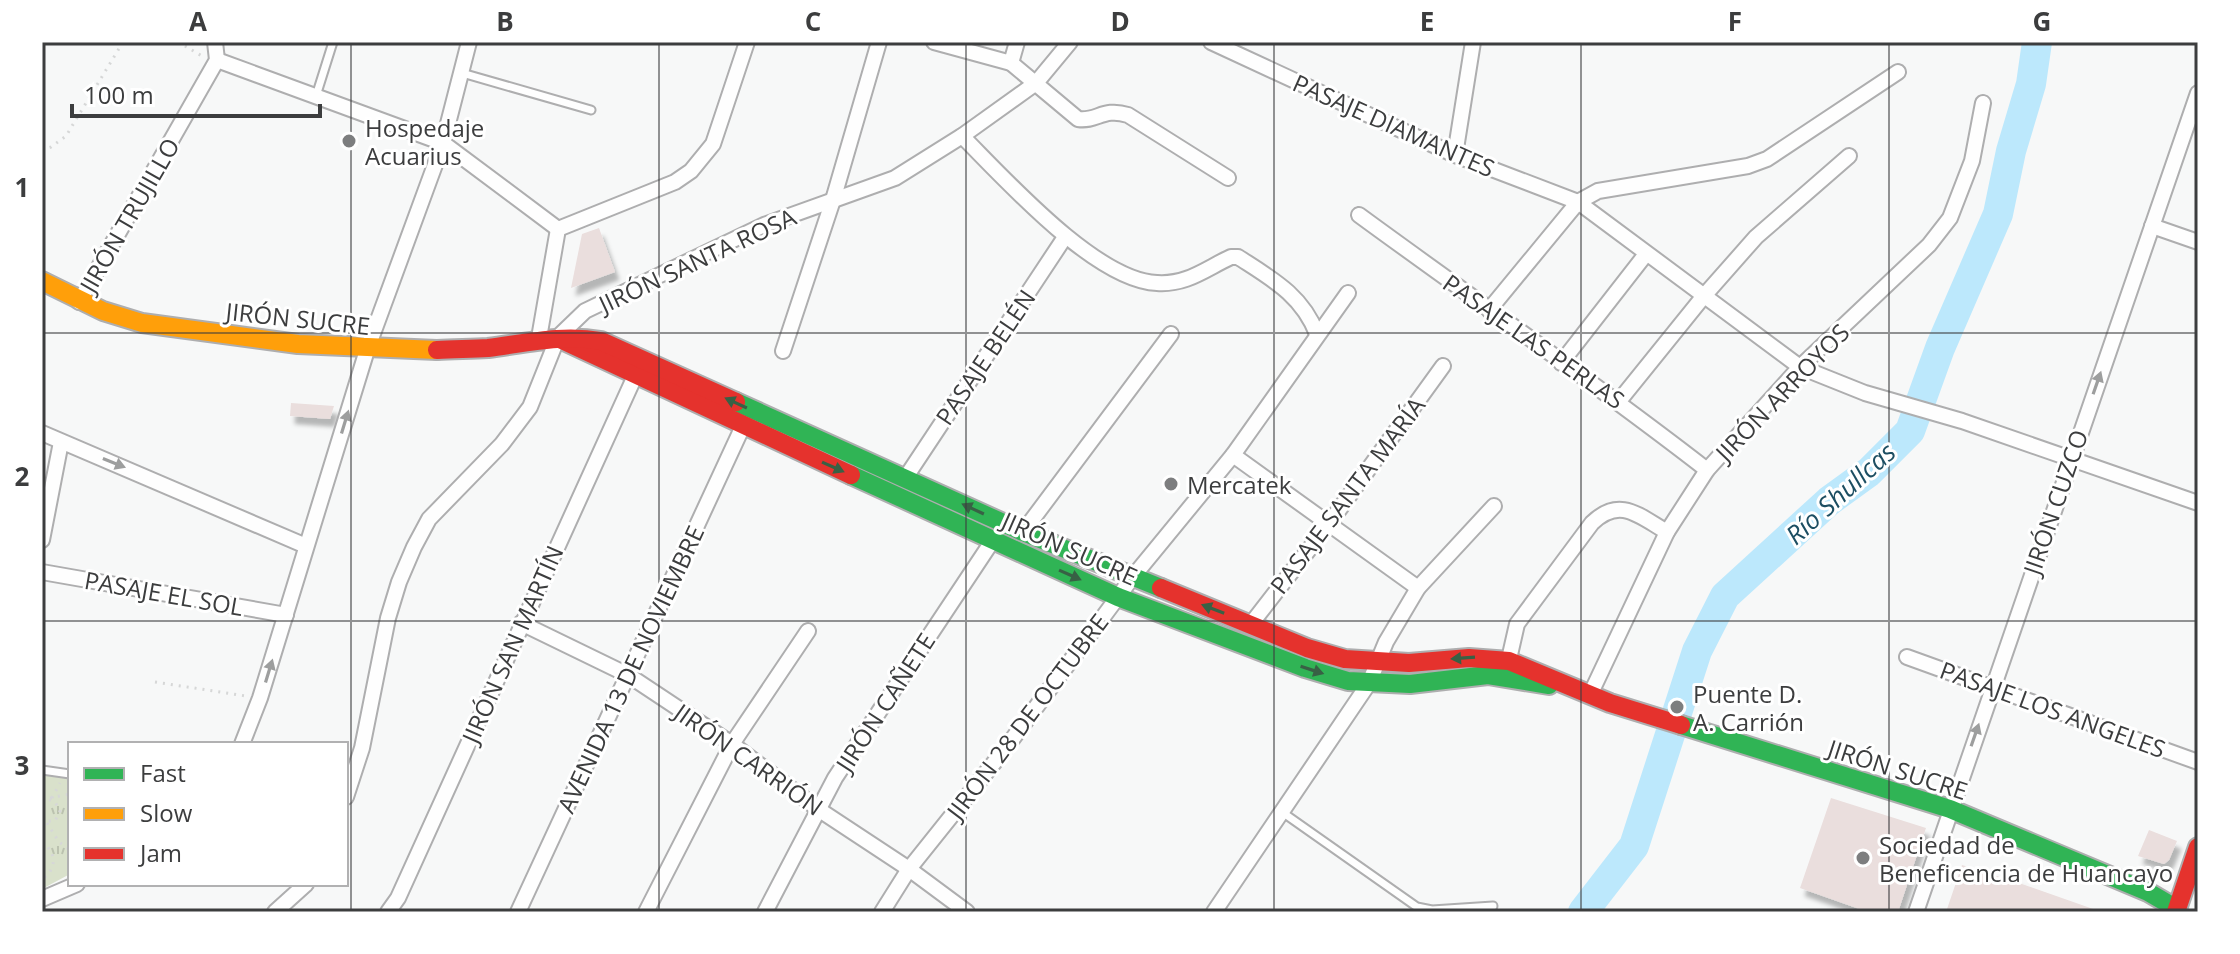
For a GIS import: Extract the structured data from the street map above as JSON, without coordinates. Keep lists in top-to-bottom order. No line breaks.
{"streets":{"street":["PASAJE DIAMANTES","JIRÓN TRUJILLO","JIRÓN SANTA ROSA","JIRÓN SUCRE","PASAJE LAS PERLAS","PASAJE BELÉN","JIRÓN ARROYOS","PASAJE SANTA MARÍA","JIRÓN CUZCO","PASAJE EL SOL","JIRÓN SAN MARTÍN","AVENIDA 13 DE NOVIEMBRE","JIRÓN CAÑETE","PASAJE LOS ANGELES","JIRÓN 28 DE OCTUBRE","JIRÓN CARRIÓN"]},"crossings":[["PASAJE DIAMANTES","JIRÓN ARROYOS"],["PASAJE DIAMANTES","JIRÓN CUZCO"],["JIRÓN TRUJILLO","JIRÓN SUCRE"],["JIRÓN SANTA ROSA","JIRÓN SUCRE"],["JIRÓN SUCRE","PASAJE BELÉN"],["JIRÓN SUCRE","JIRÓN ARROYOS"],["JIRÓN SUCRE","PASAJE SANTA MARÍA"],["JIRÓN SUCRE","JIRÓN CUZCO"],["JIRÓN SUCRE","JIRÓN SAN MARTÍN"],["JIRÓN SUCRE","AVENIDA 13 DE NOVIEMBRE"],["JIRÓN SUCRE","JIRÓN CAÑETE"],["JIRÓN SUCRE","JIRÓN 28 DE OCTUBRE"],["PASAJE LAS PERLAS","JIRÓN ARROYOS"],["JIRÓN CUZCO","PASAJE LOS ANGELES"],["JIRÓN SAN MARTÍN","JIRÓN CARRIÓN"],["AVENIDA 13 DE NOVIEMBRE","JIRÓN CARRIÓN"],["JIRÓN CAÑETE","JIRÓN CARRIÓN"],["JIRÓN 28 DE OCTUBRE","JIRÓN CARRIÓN"]],"one_way":["JIRÓN CUZCO"],"water":["Río Shullcas"],"places":["Hospedaje Acuarius","Mercatek","Puente D. A. Carrión","Sociedad de Beneficencia de Huancayo"],"legend":["Fast","Slow","Jam"],"scale_bar":"100 m","grid":{"columns":["A","B","C","D","E","F","G"],"rows":["1","2","3"]}}
